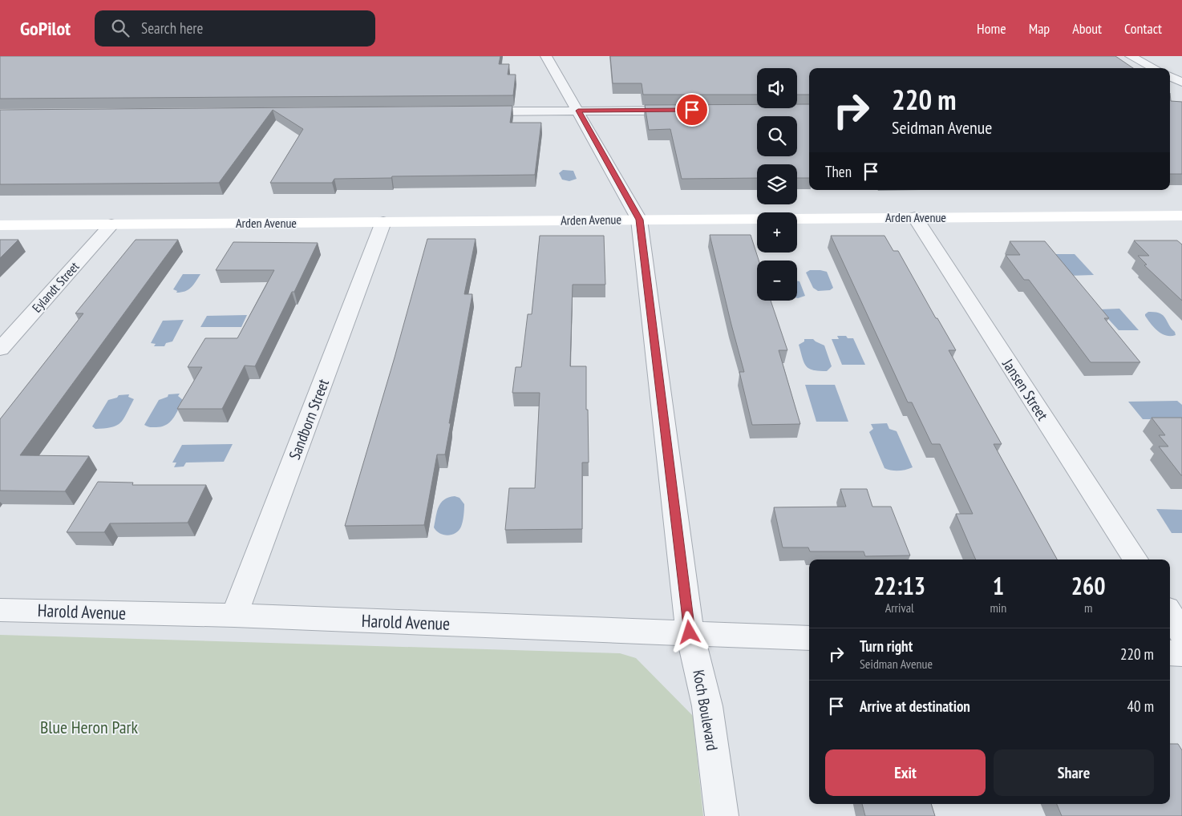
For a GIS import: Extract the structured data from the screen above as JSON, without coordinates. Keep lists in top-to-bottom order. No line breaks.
{"streets":{"street":["Arden Avenue","Eylandt Street","Jansen Street","Sandborn Street","Harold Avenue","Koch Boulevard"]},"crossings":[["Arden Avenue","Eylandt Street"],["Arden Avenue","Jansen Street"],["Arden Avenue","Sandborn Street"],["Arden Avenue","Koch Boulevard"],["Sandborn Street","Harold Avenue"],["Harold Avenue","Koch Boulevard"]],"parks":["Blue Heron Park"],"page":{"header":"GoPilot","search":"Search here","nav":["Home","Map","About","Contact"],"map_buttons":["+","−"],"turn":["220 m","Seidman Avenue"],"then":"Then","eta":["22:13","Arrival","1","min","260","m"],"list":[{"name":"Turn right","note":"Seidman Avenue","value":"220 m"},{"name":"Arrive at destination","value":"40 m"}],"buttons":["Exit","Share"]}}
